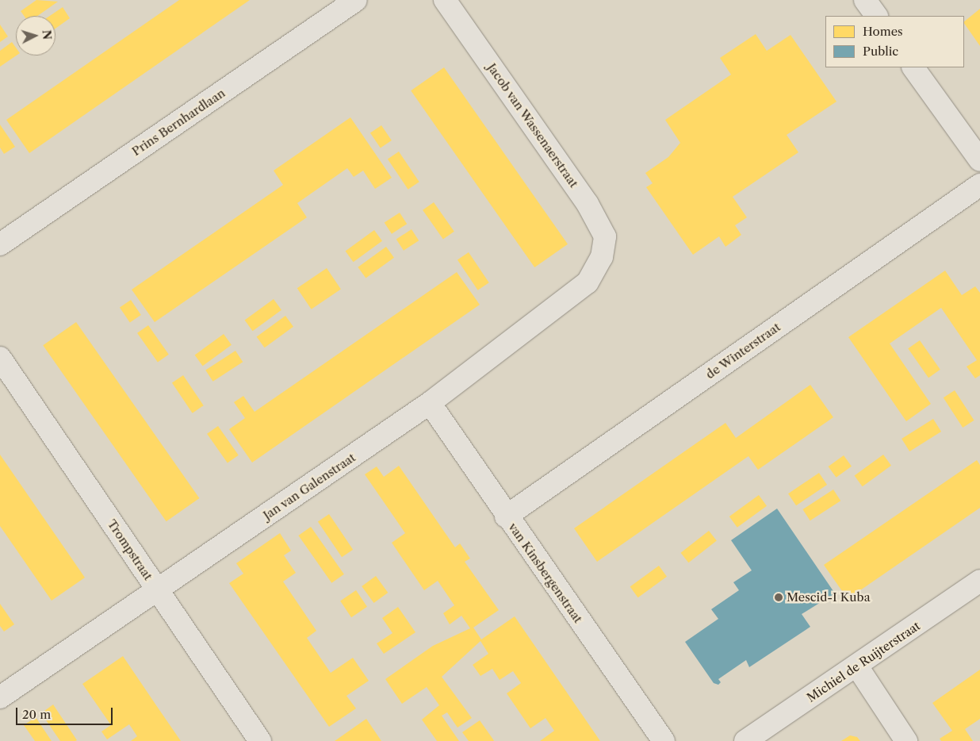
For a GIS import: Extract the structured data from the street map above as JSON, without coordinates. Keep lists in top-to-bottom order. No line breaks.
{"streets":{"street":["Prins Bernhardlaan","Jacob van Wassenaerstraat","de Winterstraat","Jan van Galenstraat","Trompstraat","van Kinsbergenstraat","Michiel de Ruijterstraat"]},"crossings":[["Jacob van Wassenaerstraat","Jan van Galenstraat"],["de Winterstraat","van Kinsbergenstraat"],["Jan van Galenstraat","Trompstraat"],["Jan van Galenstraat","van Kinsbergenstraat"]],"places":["Mescid-I Kuba"],"legend":["Homes","Public"],"scale_bar":"20 m","north":"right"}
